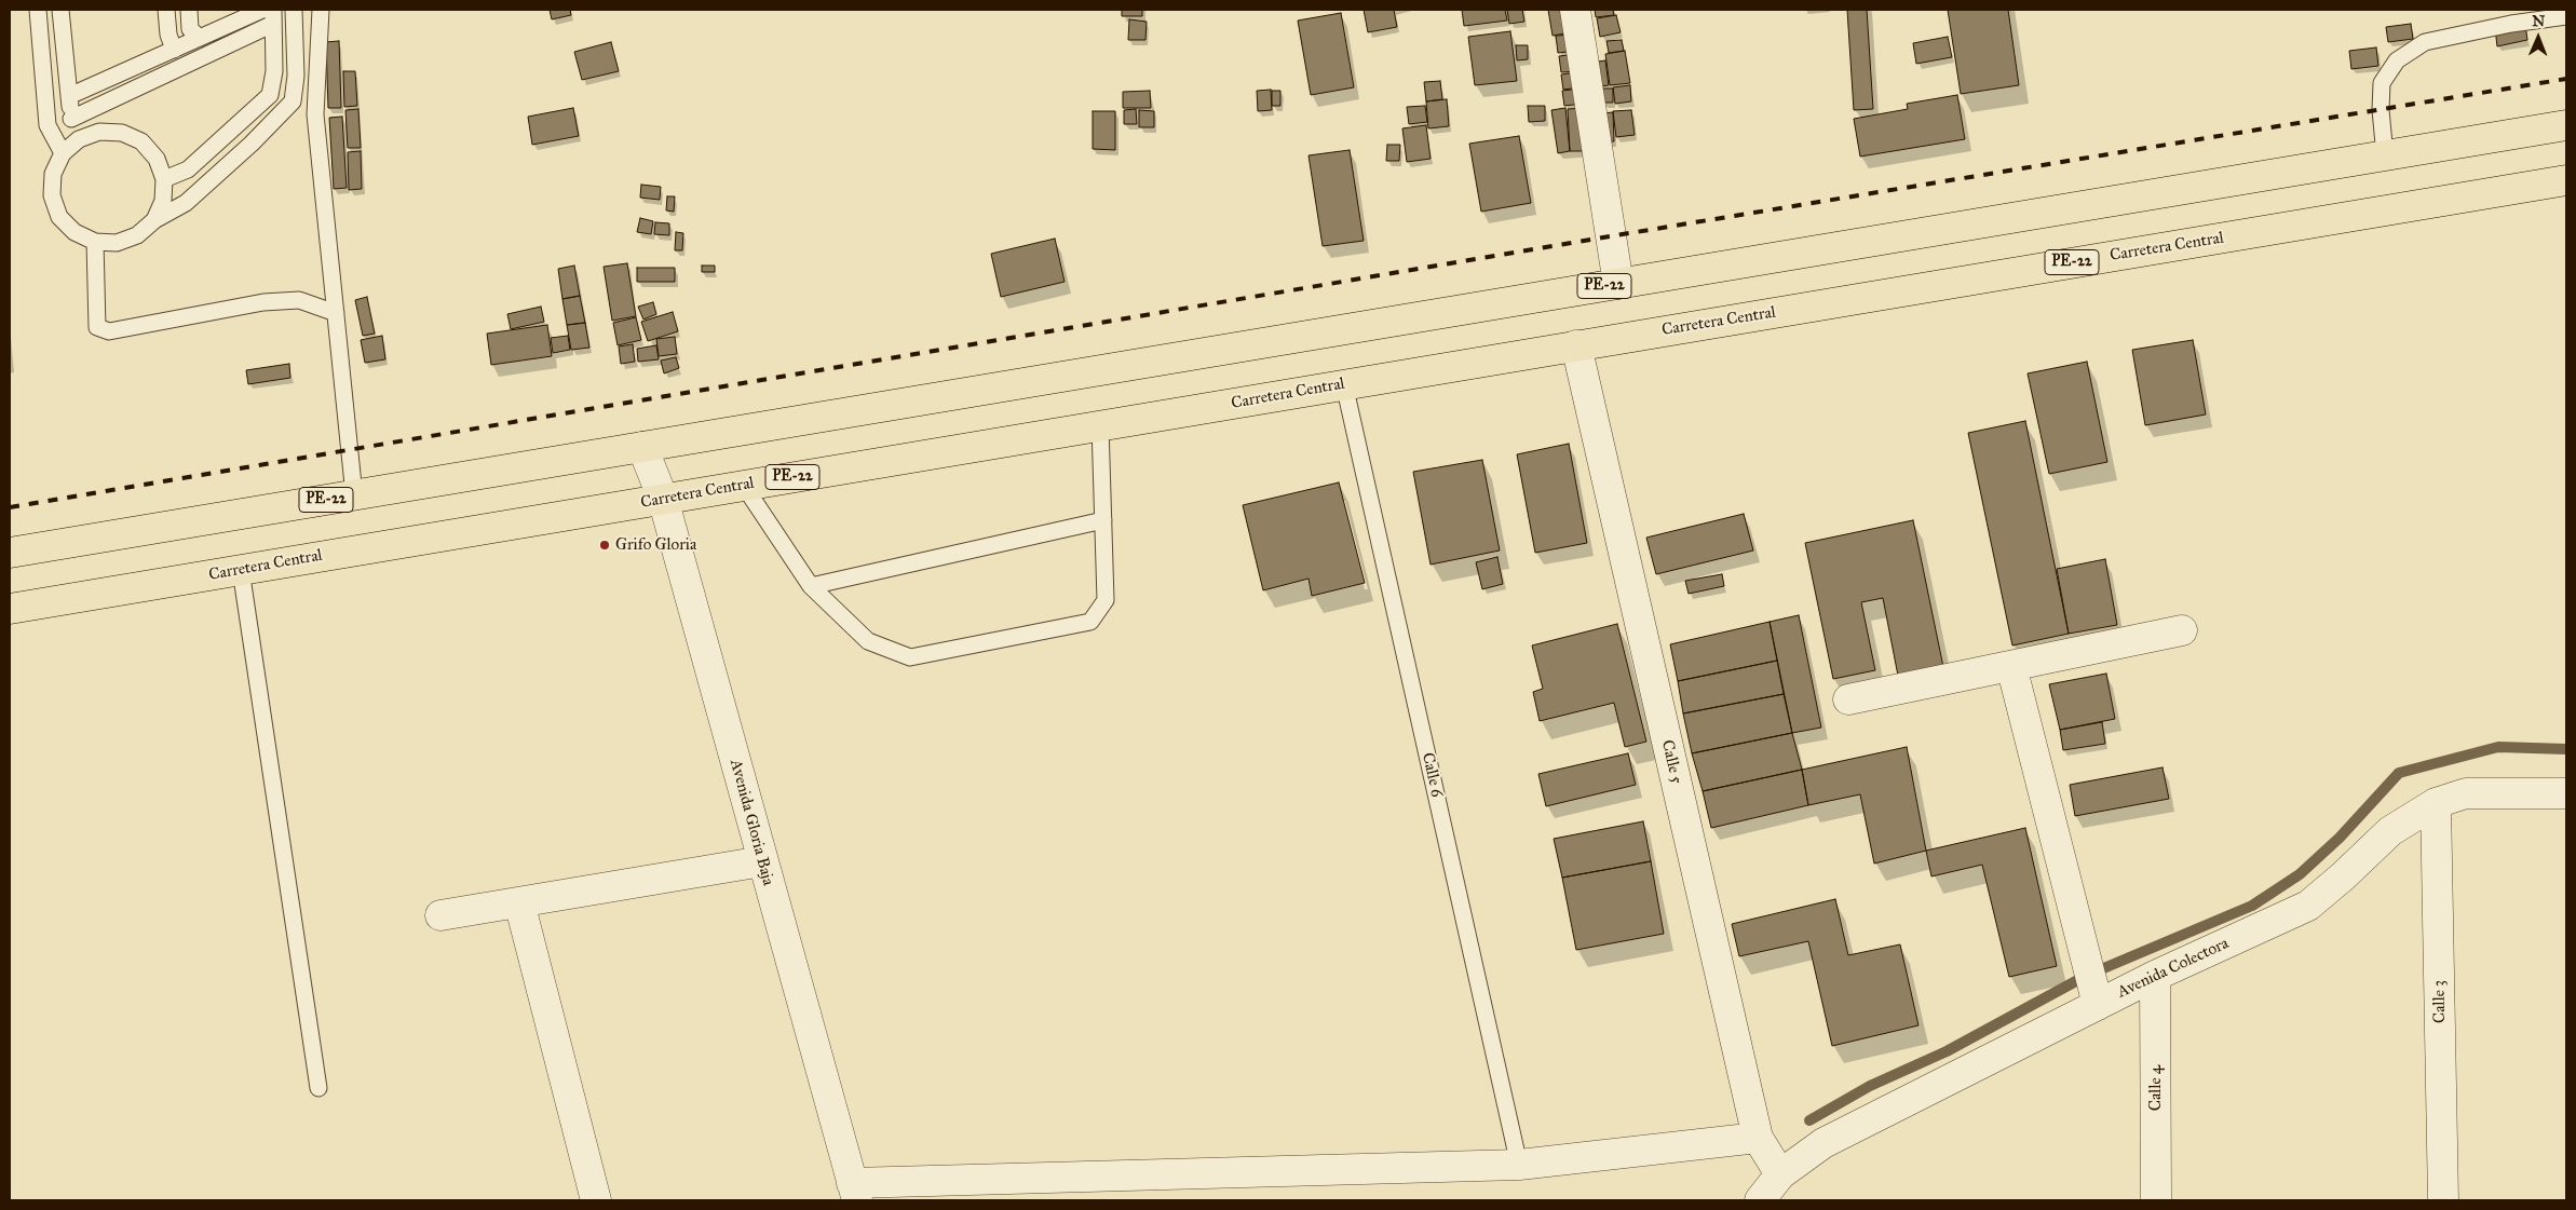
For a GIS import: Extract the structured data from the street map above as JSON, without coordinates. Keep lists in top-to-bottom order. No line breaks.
{"streets":{"highway":["Carretera Central","PE-22"],"street":["Calle 5","Avenida Gloria Baja","Avenida Colectora","Calle 3","Calle 4"],"lane":["Calle 6"]},"crossings":[["Carretera Central","Calle 5"],["Carretera Central","Calle 6"],["Carretera Central","Avenida Gloria Baja"],["PE-22","Avenida Gloria Baja"],["Calle 5","Avenida Colectora"],["Avenida Colectora","Calle 3"],["Avenida Colectora","Calle 4"]],"places":["Grifo Gloria"],"north":"top"}
